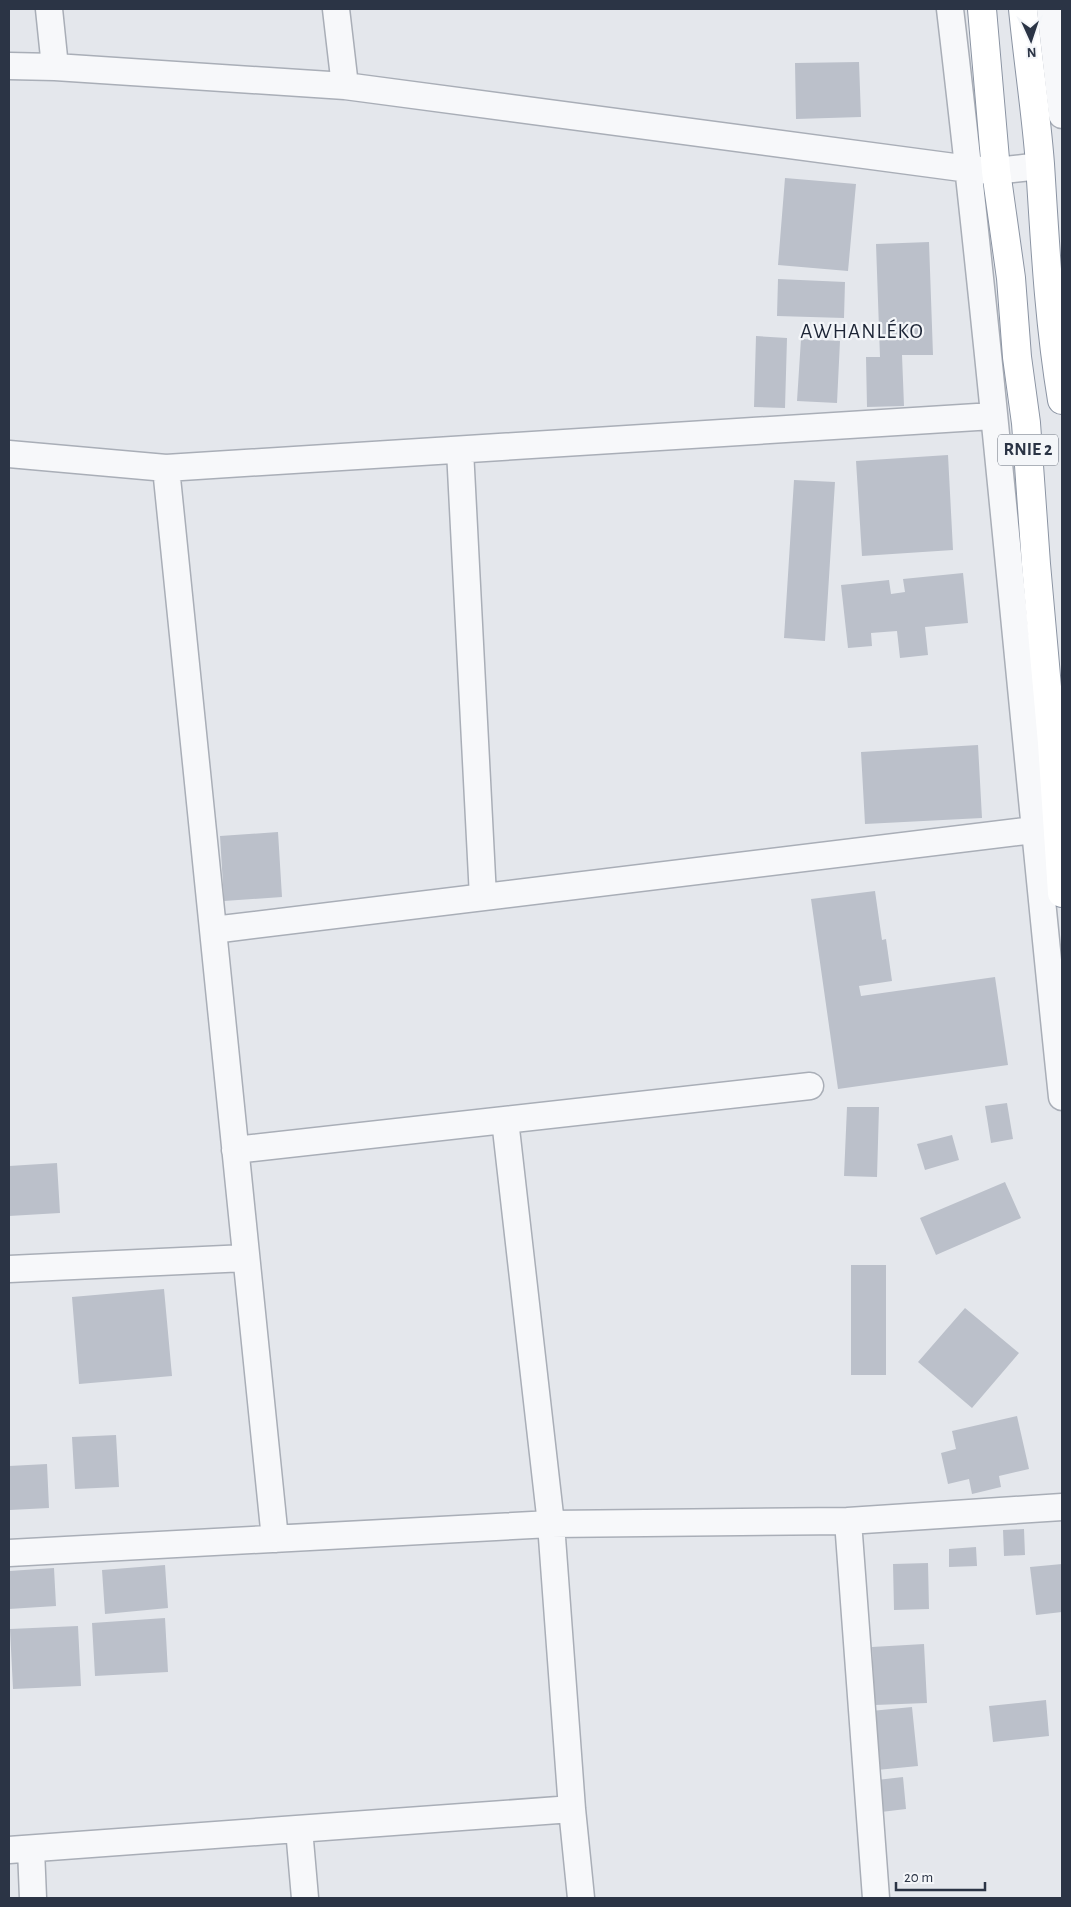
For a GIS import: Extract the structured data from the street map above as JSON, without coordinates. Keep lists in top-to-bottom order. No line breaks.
{"streets":{"highway":["RNIE 2"]},"districts":["AWHANLÉKO"],"scale_bar":"20 m","north":"bottom"}
